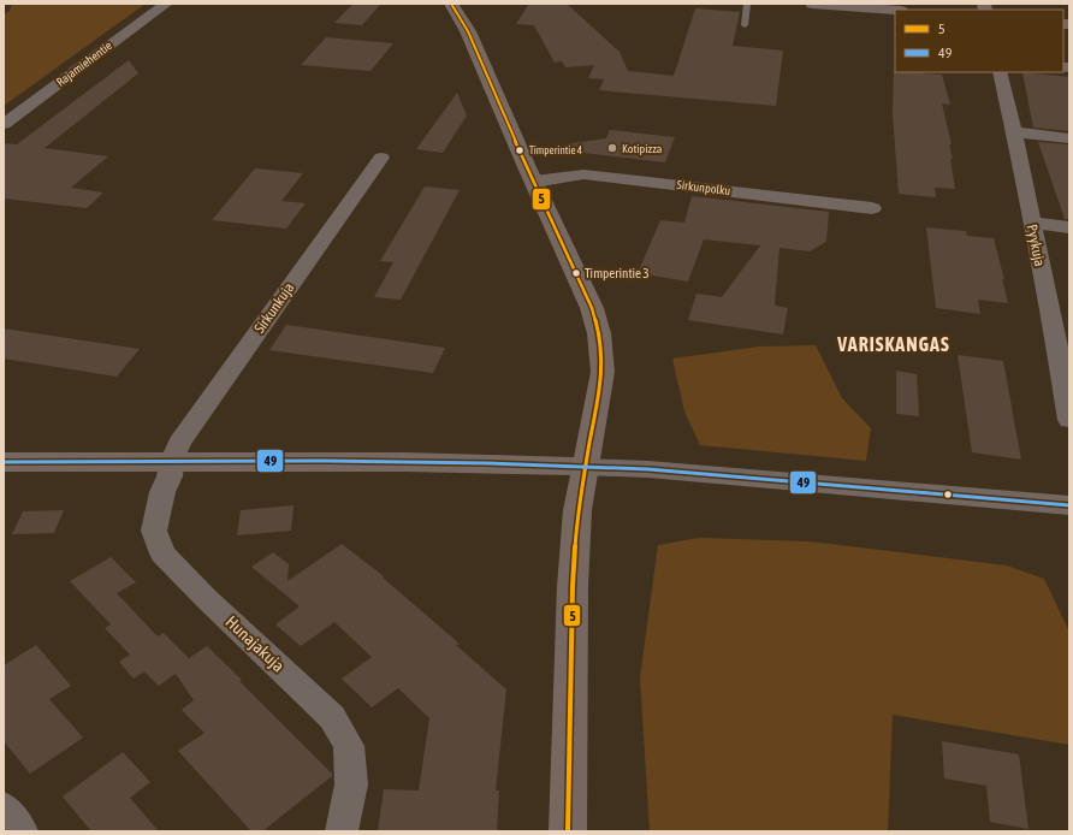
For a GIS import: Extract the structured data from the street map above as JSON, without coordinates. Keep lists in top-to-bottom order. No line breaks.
{"streets":{"street":["Rajamiehentie","Sirkunpolku","Pyykuja","Sirkunkuja","Hunajakuja"]},"crossings":[["Sirkunkuja","Hunajakuja"]],"districts":["VARISKANGAS"],"places":["Kotipizza","Timperintie 4","Timperintie 3"],"lines":["transit line 5","transit line 49"],"legend":["5","49"]}
